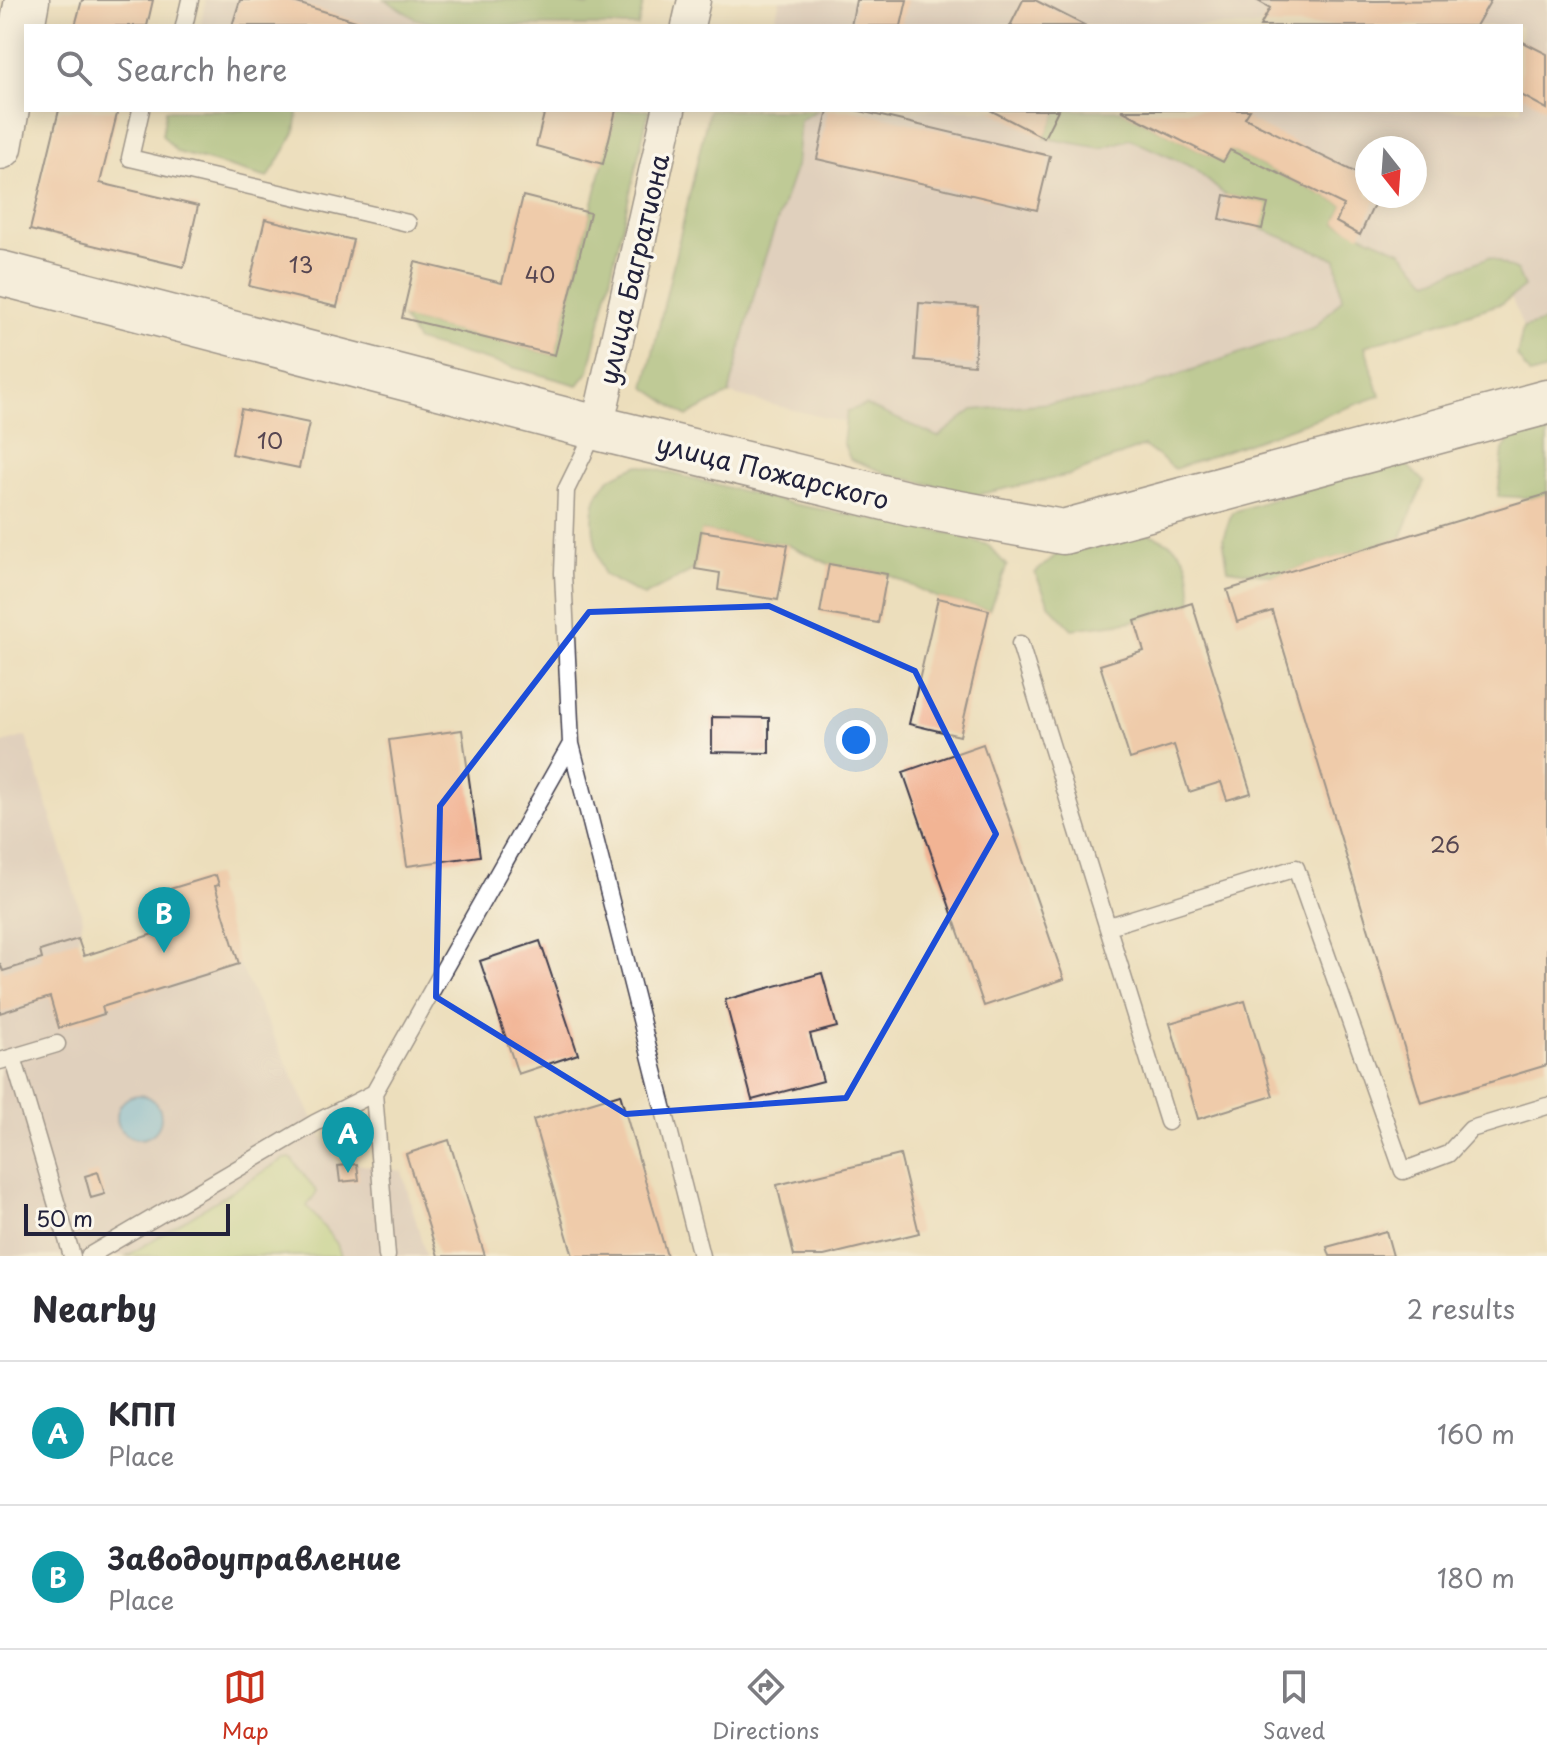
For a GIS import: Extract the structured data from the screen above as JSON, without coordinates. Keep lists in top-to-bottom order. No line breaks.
{"streets":{"street":["улица Багратиона","улица Пожарского"]},"crossings":[["улица Багратиона","улица Пожарского"]],"house_numbers":["13","40","10","26"],"scale_bar":"50 m","north":"bottom","page":{"search":"Search here","pins":["B","A"],"scale":"50 m","heading":["Nearby","2 results"],"list":[{"mark":"A","name":"КПП","note":"Place","value":"160 m"},{"mark":"B","name":"Заводоуправление","note":"Place","value":"180 m"}],"nav":["Map","Directions","Saved"]}}
